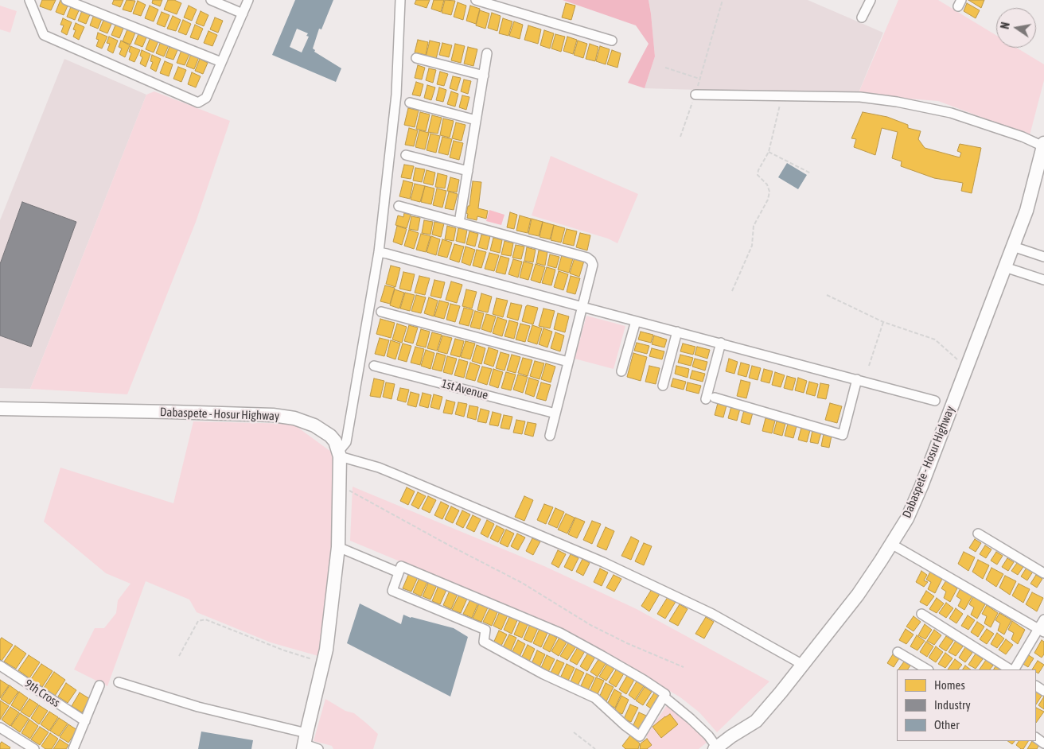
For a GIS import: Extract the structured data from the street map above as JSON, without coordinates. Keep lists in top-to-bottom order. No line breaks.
{"streets":{"highway":["Dabaspete - Hosur Highway"],"street":["1st Avenue","9th Cross"]},"legend":["Homes","Industry","Other"],"north":"left"}
